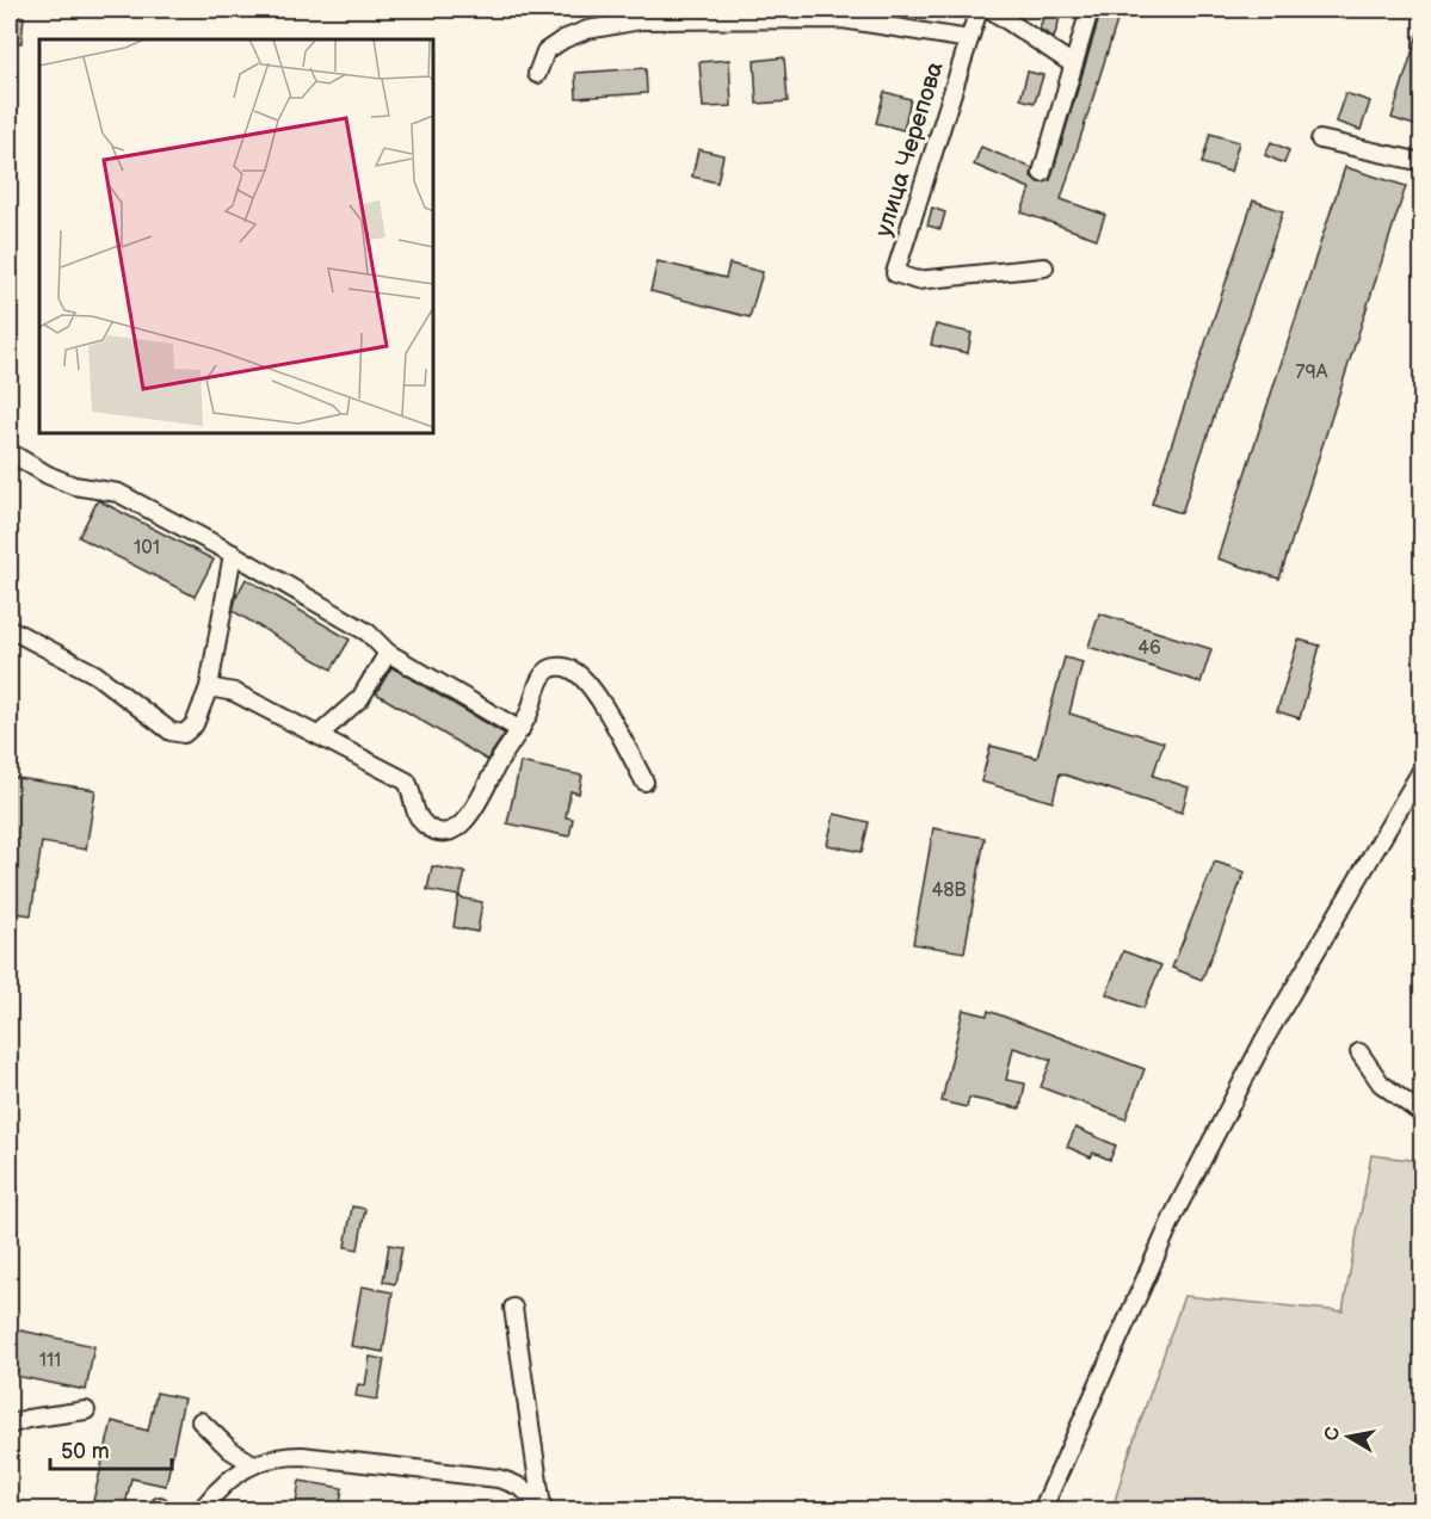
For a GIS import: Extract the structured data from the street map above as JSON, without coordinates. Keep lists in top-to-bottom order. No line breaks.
{"streets":{"street":["улица Черепова"]},"house_numbers":["79А","101","46","48В","111"],"scale_bar":"50 m","north":"left"}
